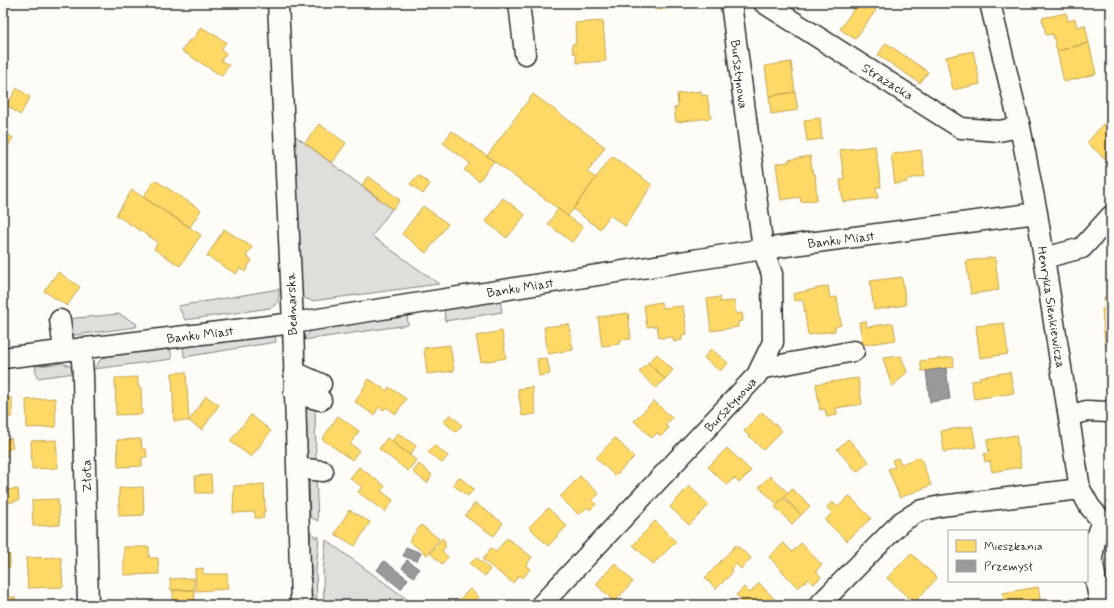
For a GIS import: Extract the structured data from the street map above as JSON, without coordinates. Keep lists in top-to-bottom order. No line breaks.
{"streets":{"street":["Bursztynowa","Strażacka","Banku Miast","Bednarska","Henryka Sienkiewicza","Złota"]},"crossings":[["Bursztynowa","Banku Miast"],["Strażacka","Henryka Sienkiewicza"],["Banku Miast","Bednarska"],["Banku Miast","Henryka Sienkiewicza"],["Banku Miast","Złota"]],"legend":["Mieszkania","Przemysł"]}
